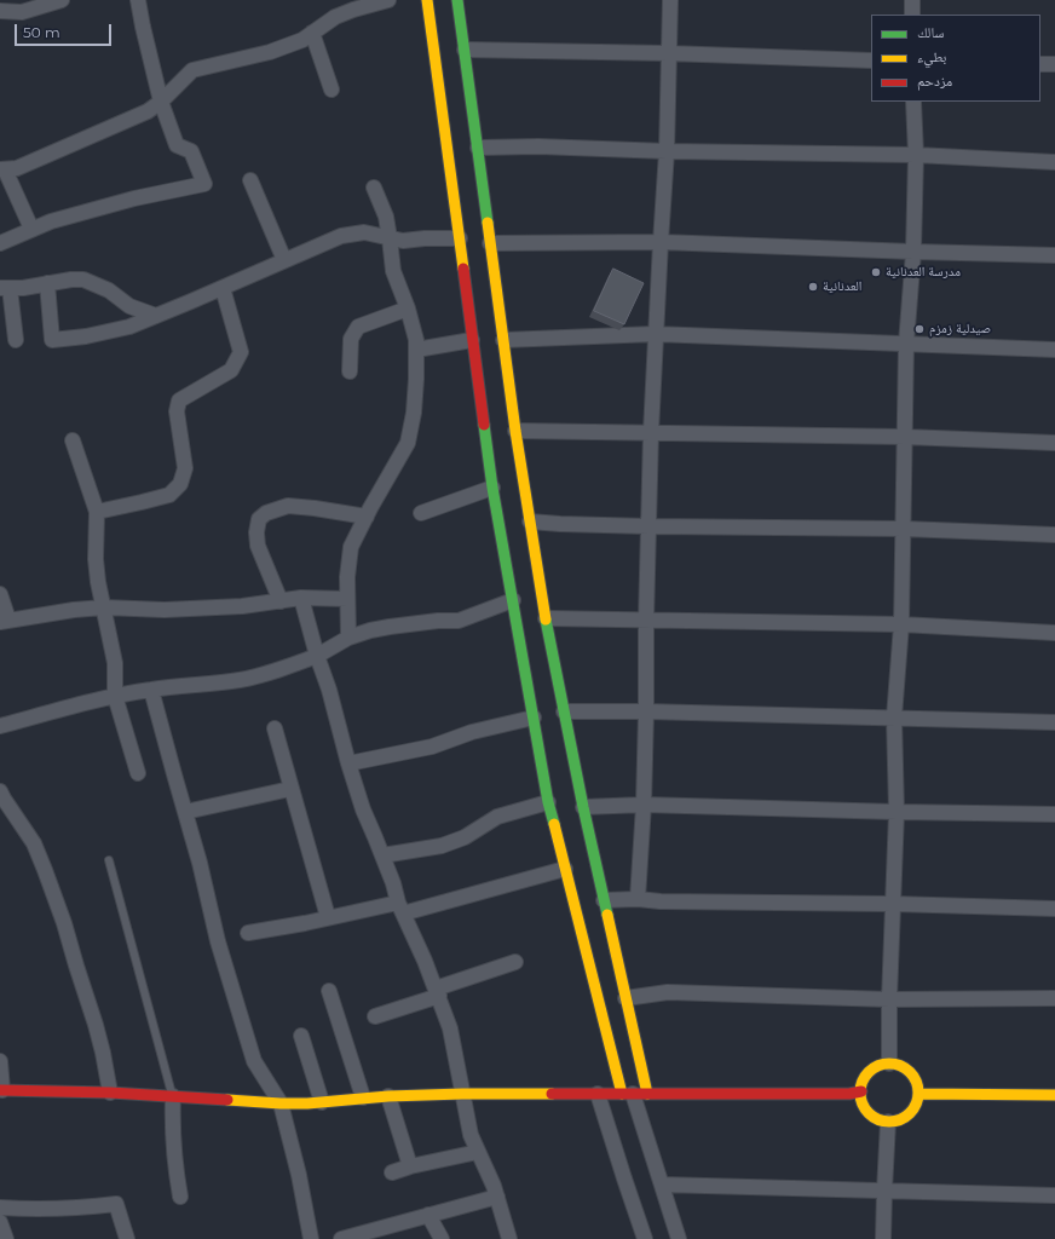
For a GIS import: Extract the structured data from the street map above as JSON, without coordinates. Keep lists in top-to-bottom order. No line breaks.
{"places":["مدرسة العدنانية","العدنانية","صيدلية زمزم"],"legend":["سالك","بطيء","مزدحم"],"scale_bar":"50 m"}
